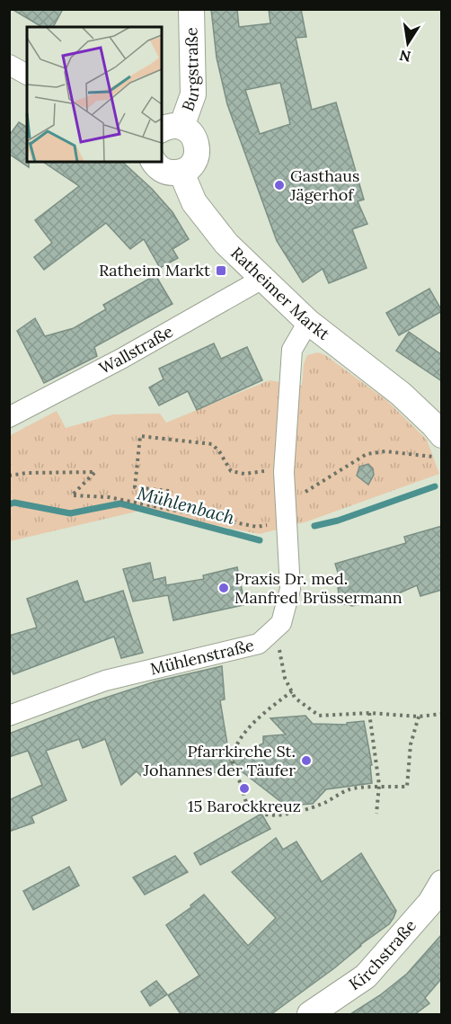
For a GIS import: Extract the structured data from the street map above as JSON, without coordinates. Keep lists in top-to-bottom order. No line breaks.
{"streets":{"street":["Burgstraße","Ratheimer Markt","Wallstraße","Mühlenstraße","Kirchstraße"]},"crossings":[["Ratheimer Markt","Wallstraße"],["Ratheimer Markt","Mühlenstraße"]],"water":["Mühlenbach"],"places":{"other":["Gasthaus Jägerhof","Praxis Dr. med. Manfred Brüssermann","Pfarrkirche St. Johannes der Täufer","15 Barockkreuz"],"transit":["Ratheim Markt"]},"north":"bottom"}
